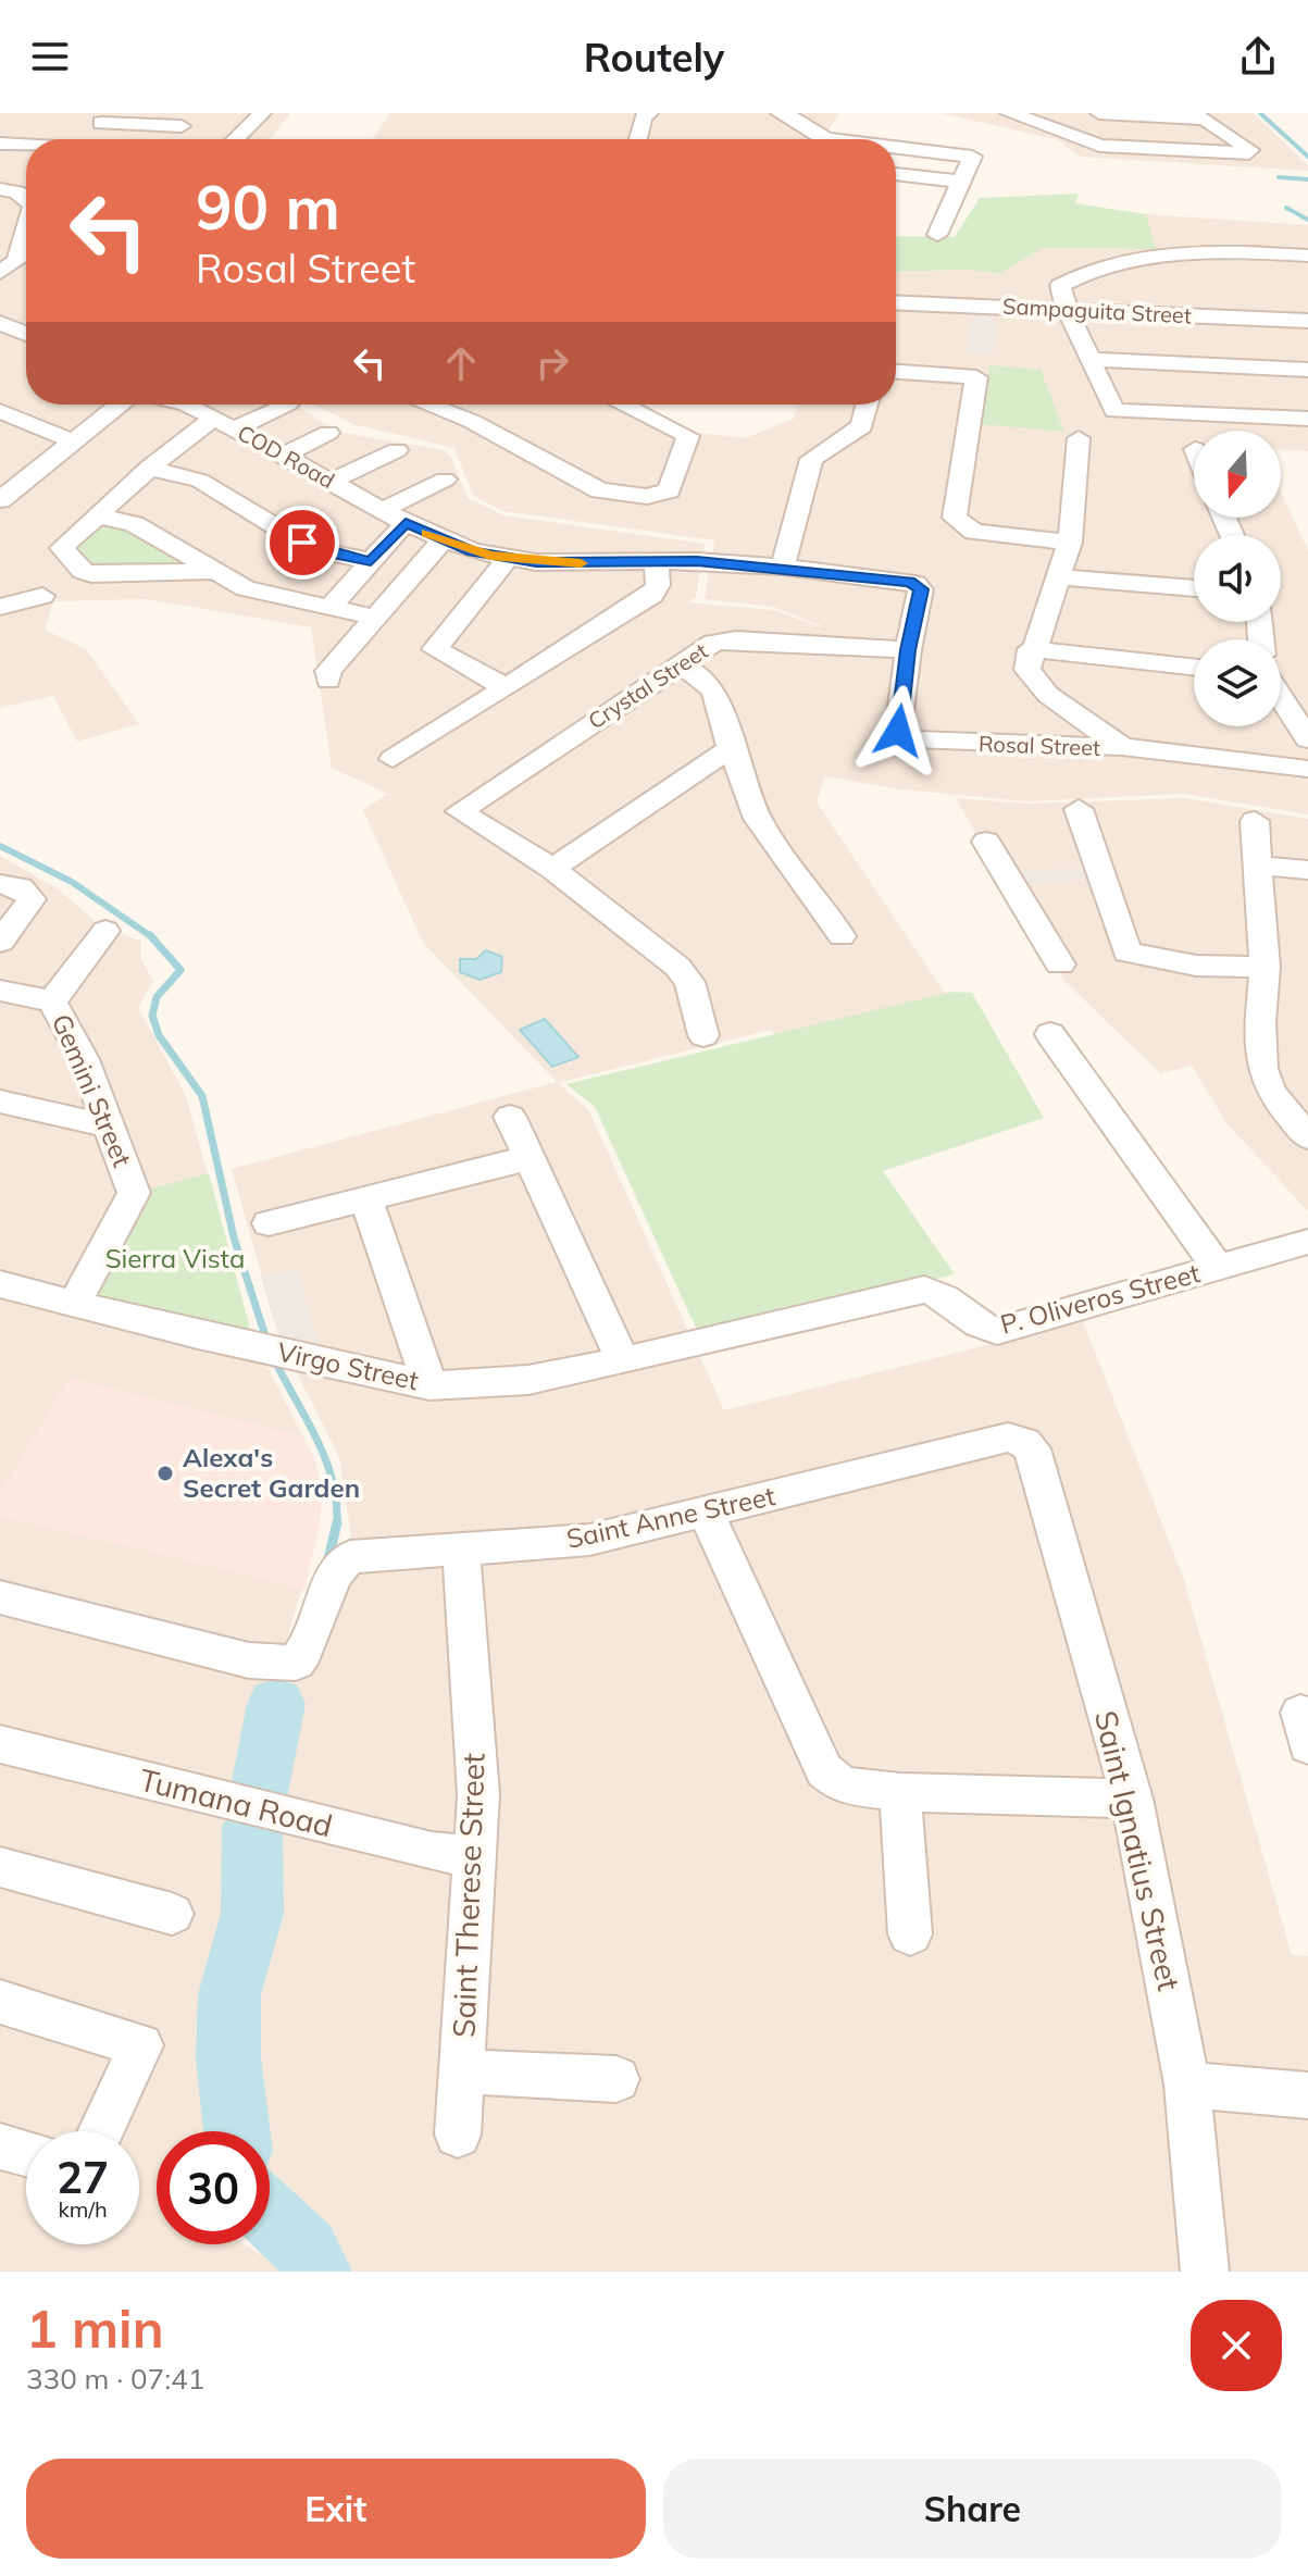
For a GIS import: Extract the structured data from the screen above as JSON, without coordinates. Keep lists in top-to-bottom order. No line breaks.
{"streets":{"street":["Sampaguita Street","COD Road","Crystal Street","Rosal Street","Gemini Street","P. Oliveros Street","Virgo Street","Saint Anne Street","Tumana Road","Saint Ignatius Street","Saint Therese Street"]},"crossings":[["COD Road","Rosal Street"],["Crystal Street","Rosal Street"],["Gemini Street","Virgo Street"],["P. Oliveros Street","Virgo Street"],["Saint Anne Street","Saint Ignatius Street"],["Saint Anne Street","Saint Therese Street"],["Tumana Road","Saint Therese Street"]],"parks":["Sierra Vista"],"places":["Alexa's Secret Garden"],"north":"bottom","page":{"header":"Routely","turn":["90 m","Rosal Street"],"speed":"27 km/h","limit":"30","heading":["1 min","330 m · 07:41"],"buttons":["Exit","Share"]}}
